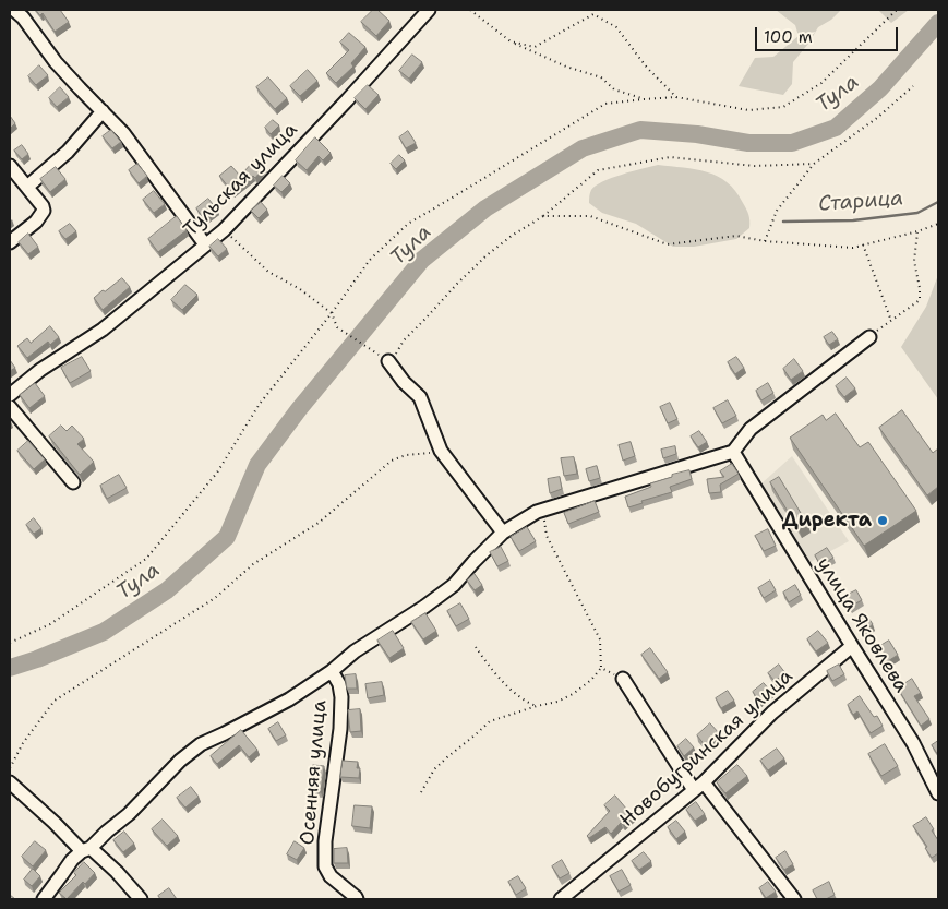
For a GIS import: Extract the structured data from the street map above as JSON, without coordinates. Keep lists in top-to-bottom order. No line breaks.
{"streets":{"street":["Тульская улица","улица Яковлева","Новобугринская улица","Осенняя улица"]},"crossings":[["улица Яковлева","Новобугринская улица"]],"water":["Тула","Старица"],"places":["Директа"],"scale_bar":"100 m"}
